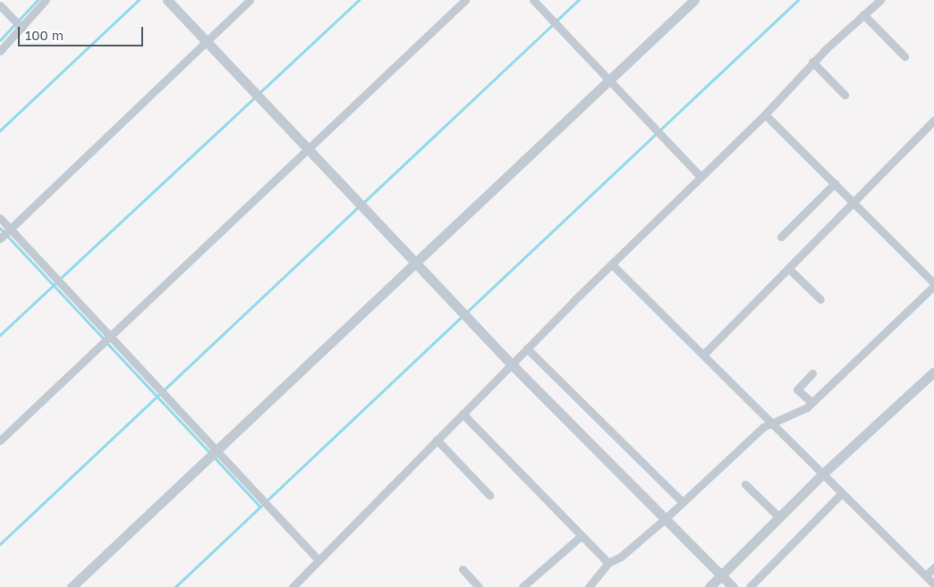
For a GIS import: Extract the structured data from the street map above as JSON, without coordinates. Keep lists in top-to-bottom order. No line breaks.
{"scale_bar":"100 m"}
